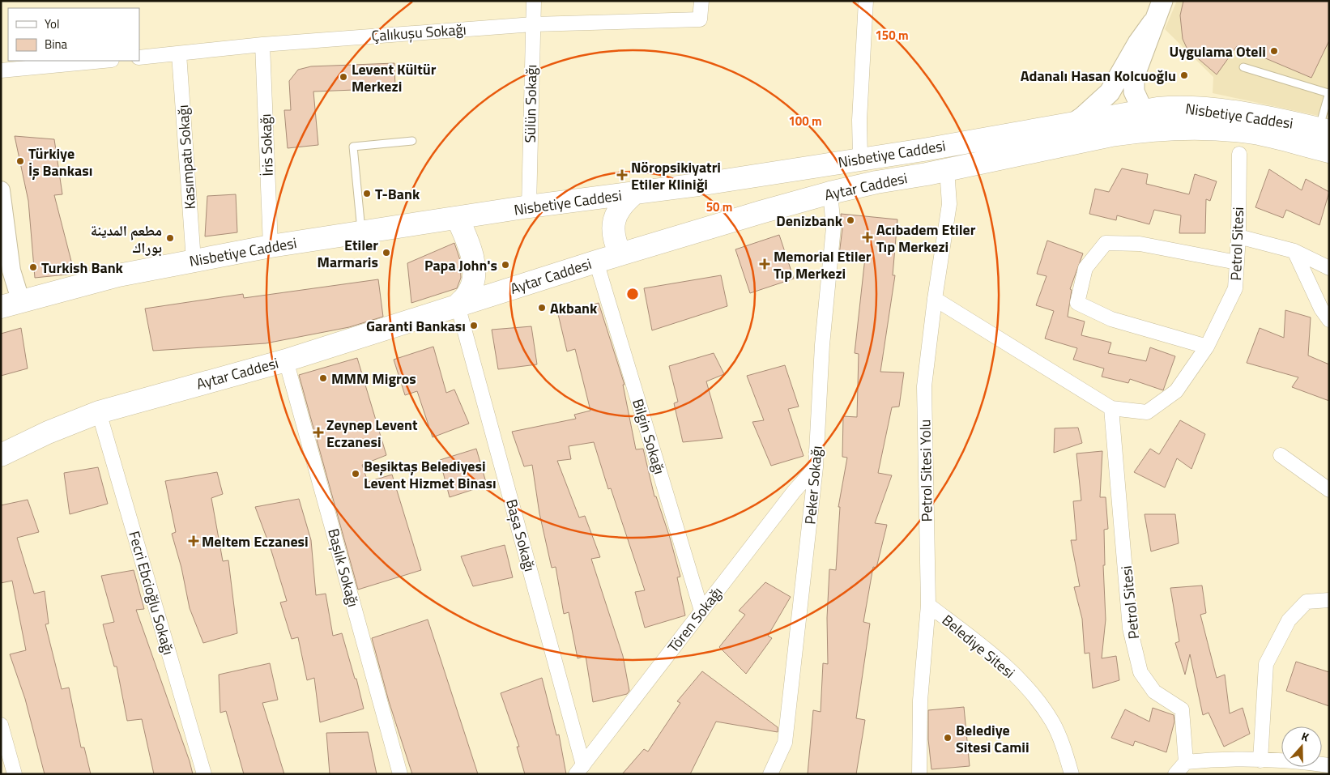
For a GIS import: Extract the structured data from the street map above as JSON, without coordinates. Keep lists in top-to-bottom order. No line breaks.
{"streets":{"main road":["Nisbetiye Caddesi","Aytar Caddesi"],"street":["Çalıkuşu Sokağı","Sülün Sokağı","İris Sokağı","Kasımpatı Sokağı","Petrol Sitesi","Bilgin Sokağı","Petrol Sitesi Yolu","Peker Sokağı","Başa Sokağı","Başlık Sokağı","Fecri Ebcioğlu Sokağı","Tören Sokağı","Belediye Sitesi"]},"crossings":[["Çalıkuşu Sokağı","Sülün Sokağı"],["Çalıkuşu Sokağı","İris Sokağı"],["Çalıkuşu Sokağı","Kasımpatı Sokağı"],["Sülün Sokağı","Nisbetiye Caddesi"],["Nisbetiye Caddesi","İris Sokağı"],["Nisbetiye Caddesi","Kasımpatı Sokağı"],["Nisbetiye Caddesi","Aytar Caddesi"],["Aytar Caddesi","Bilgin Sokağı"],["Aytar Caddesi","Petrol Sitesi Yolu"],["Aytar Caddesi","Peker Sokağı"],["Aytar Caddesi","Başa Sokağı"],["Aytar Caddesi","Başlık Sokağı"],["Aytar Caddesi","Fecri Ebcioğlu Sokağı"],["Petrol Sitesi","Petrol Sitesi Yolu"],["Bilgin Sokağı","Tören Sokağı"],["Petrol Sitesi Yolu","Belediye Sitesi"],["Peker Sokağı","Tören Sokağı"],["Başa Sokağı","Tören Sokağı"]],"places":{"other":["Uygulama Oteli","Adanalı Hasan Kolcuoğlu","Levent Kültür Merkezi","Türkiye İş Bankası","T-Bank","Denizbank","مطعم المدينة بوراك","Etiler Marmaris","Papa John's","Turkish Bank","Akbank","Garanti Bankası","MMM Migros","Beşiktaş Belediyesi Levent Hizmet Binası","Belediye Sitesi Camii"],"health":["Nöropsikiyatri Etiler Kliniği","Acıbadem Etiler Tıp Merkezi","Memorial Etiler Tıp Merkezi","Zeynep Levent Eczanesi","Meltem Eczanesi"]},"legend":["Yol","Bina"],"north":"top","rings":["150 m","100 m","50 m"]}
